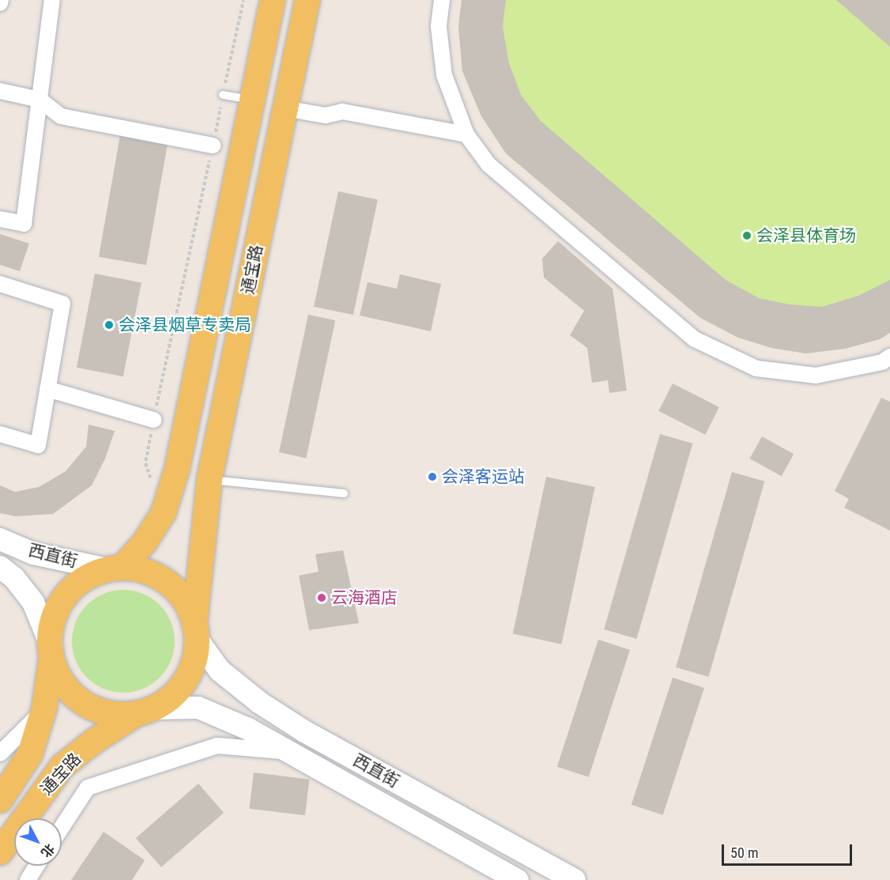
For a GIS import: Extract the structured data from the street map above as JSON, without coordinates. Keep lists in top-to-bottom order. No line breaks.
{"streets":{"main road":["通宝路"],"street":["西直街"]},"crossings":[["通宝路","西直街"]],"places":["会泽县体育场","会泽县烟草专卖局","会泽客运站","云海酒店"],"scale_bar":"50 m","north":"bottom right"}
